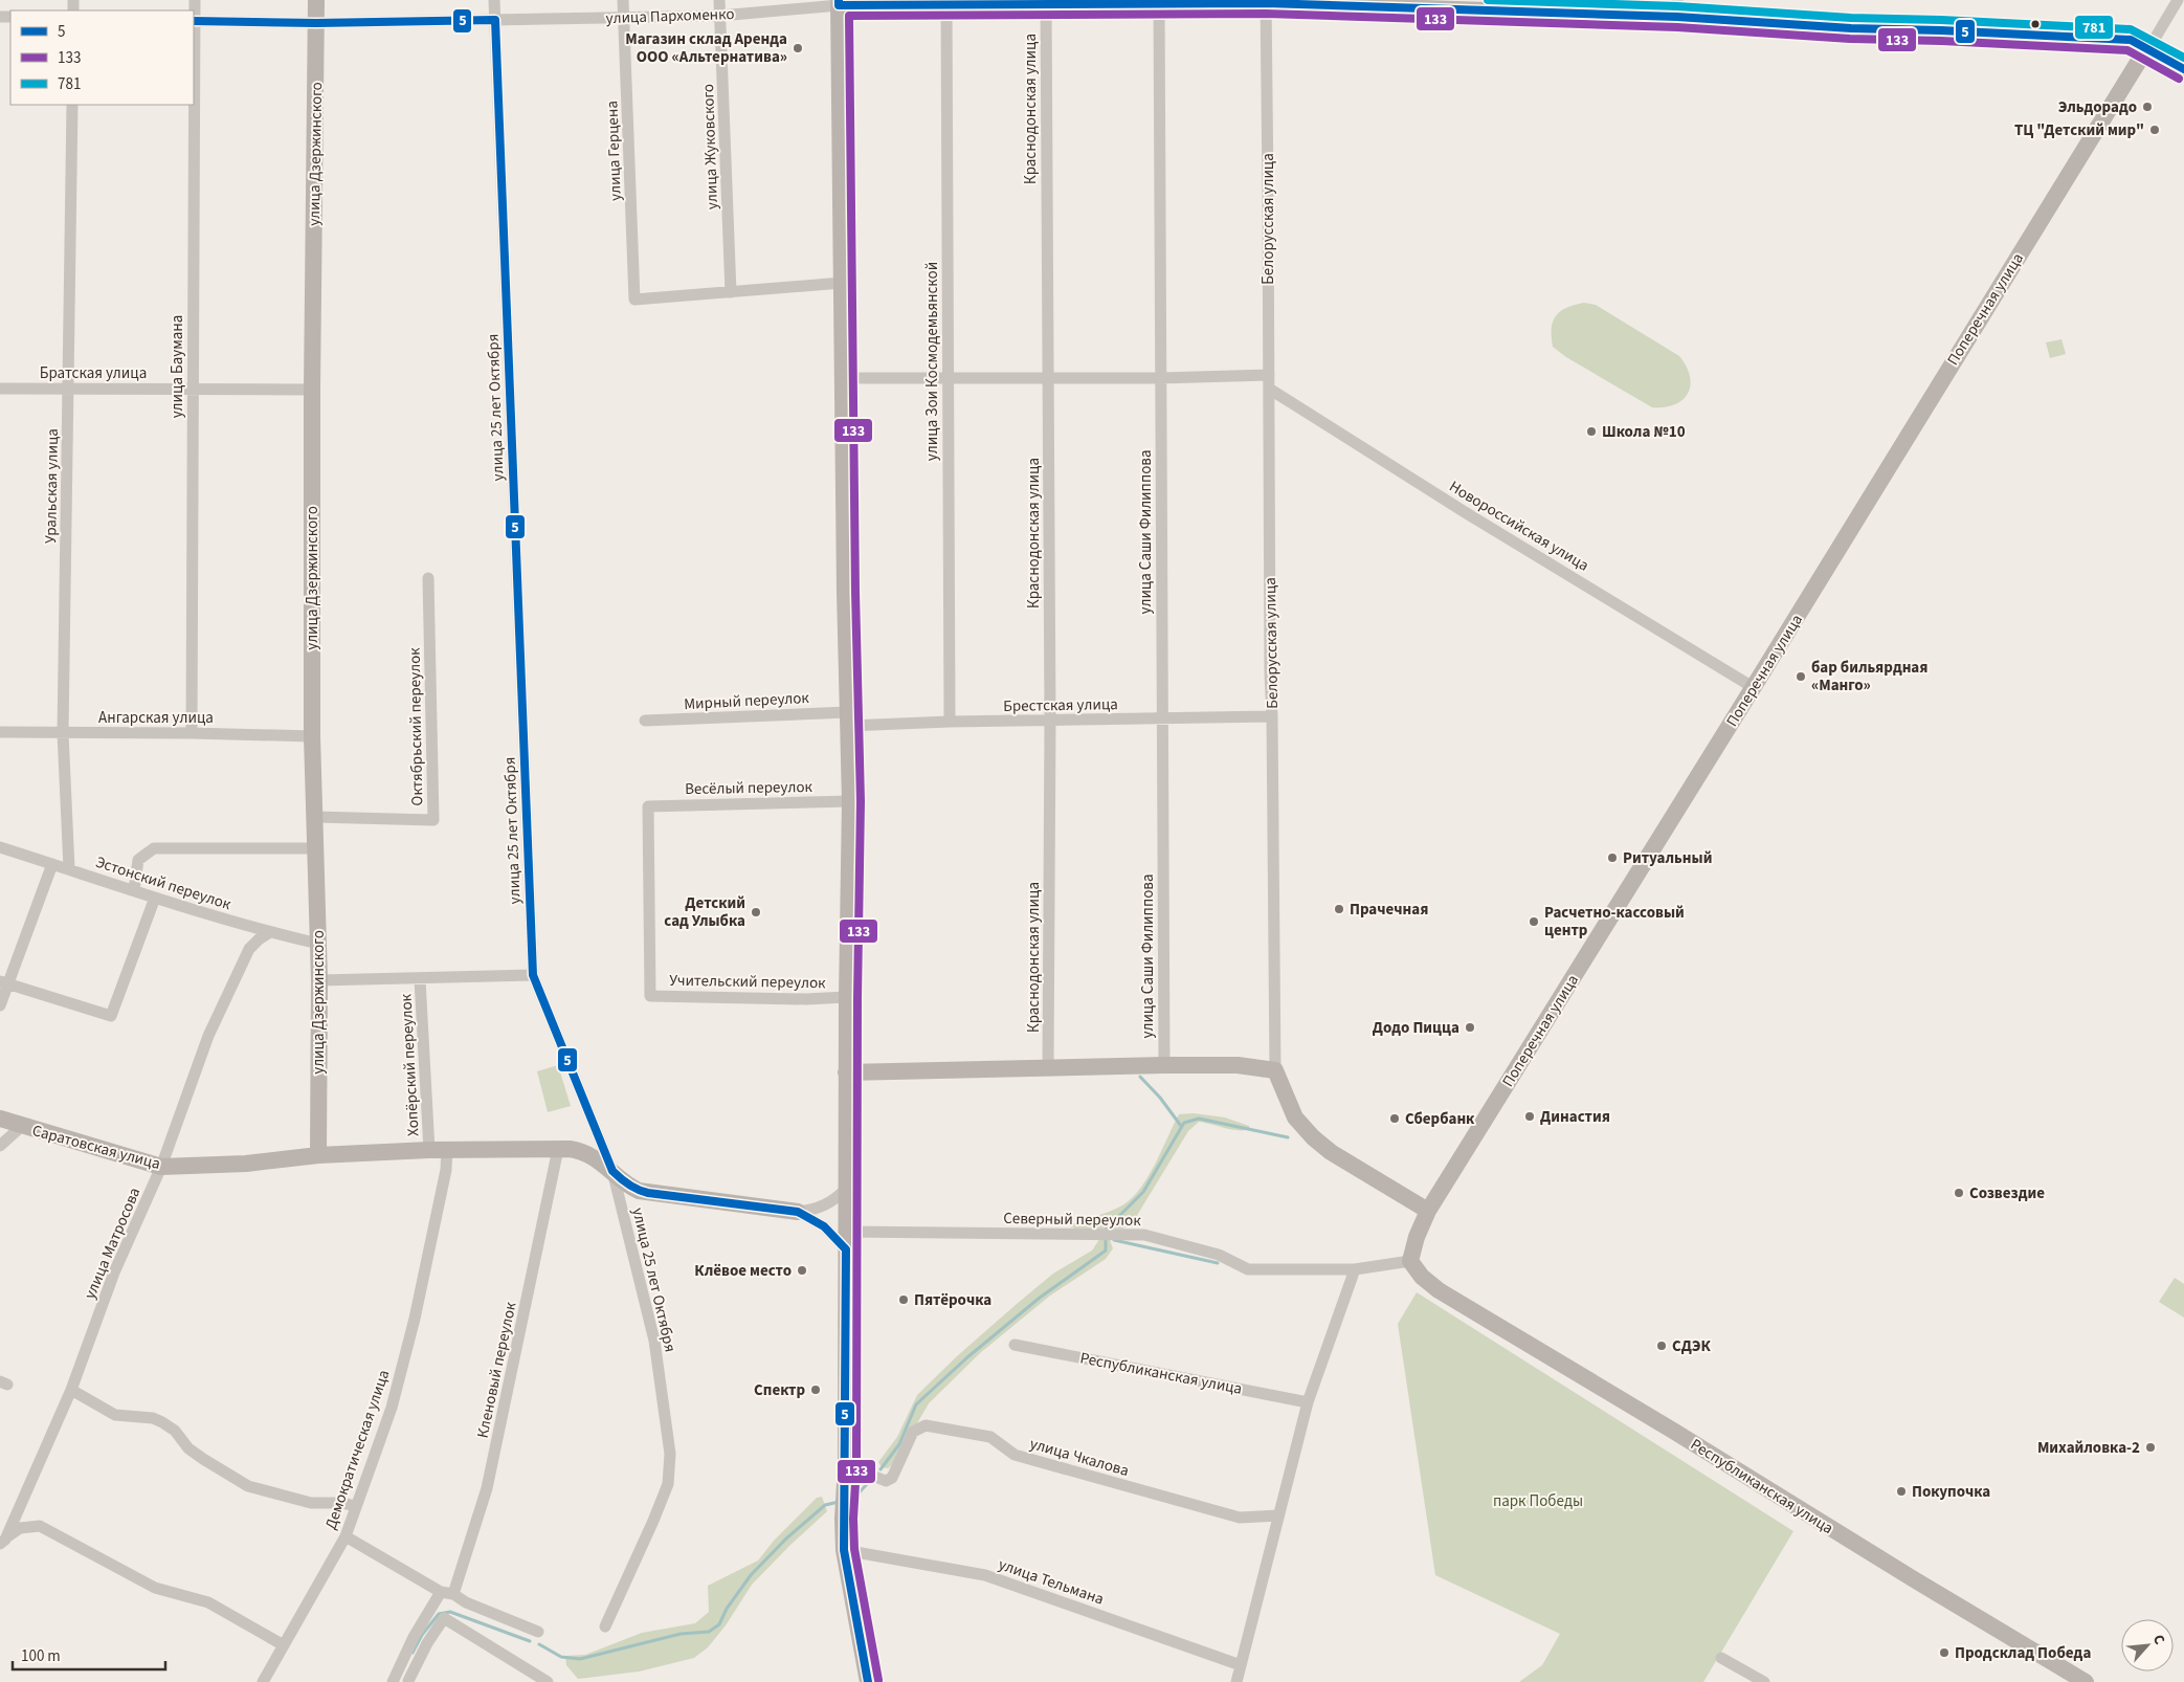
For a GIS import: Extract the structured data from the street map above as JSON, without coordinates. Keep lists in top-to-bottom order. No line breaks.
{"streets":{"street":["улица Пархоменко","Краснодонская улица","улица Жуковского","улица Герцена","улица Дзержинского","Белорусская улица","Поперечная улица","улица Зои Космодемьянской","улица Баумана","Братская улица","улица 25 лет Октября","Уральская улица","Новороссийская улица","улица Саши Филиппова","Мирный переулок","Брестская улица","Ангарская улица","Октябрьский переулок","Весёлый переулок","Эстонский переулок","Учительский переулок","Хопёрский переулок","Саратовская улица","Северный переулок","улица Матросова","Кленовый переулок","Республиканская улица","Демократическая улица","улица Чкалова","улица Тельмана"]},"crossings":[["улица Пархоменко","Краснодонская улица"],["улица Пархоменко","улица Жуковского"],["улица Пархоменко","улица Герцена"],["улица Пархоменко","улица Дзержинского"],["улица Пархоменко","Белорусская улица"],["улица Пархоменко","Поперечная улица"],["улица Пархоменко","улица Зои Космодемьянской"],["улица Пархоменко","улица Баумана"],["улица Пархоменко","улица 25 лет Октября"],["улица Пархоменко","улица Саши Филиппова"],["Краснодонская улица","Брестская улица"],["улица Жуковского","улица Герцена"],["улица Дзержинского","Братская улица"],["улица Дзержинского","Ангарская улица"],["улица Дзержинского","Октябрьский переулок"],["улица Дзержинского","Эстонский переулок"],["улица Дзержинского","Саратовская улица"],["Белорусская улица","Поперечная улица"],["Белорусская улица","Новороссийская улица"],["Белорусская улица","Брестская улица"],["Поперечная улица","Новороссийская улица"],["Поперечная улица","Северный переулок"],["Поперечная улица","Республиканская улица"],["улица Зои Космодемьянской","Брестская улица"],["улица Баумана","Братская улица"],["улица Баумана","Ангарская улица"],["Братская улица","Уральская улица"],["улица 25 лет Октября","Саратовская улица"],["Уральская улица","Ангарская улица"],["Уральская улица","Эстонский переулок"],["улица Саши Филиппова","Брестская улица"],["Мирный переулок","Брестская улица"],["Весёлый переулок","Учительский переулок"],["Эстонский переулок","улица Матросова"],["Хопёрский переулок","Саратовская улица"],["Хопёрский переулок","Демократическая улица"],["Саратовская улица","улица Матросова"],["Саратовская улица","Кленовый переулок"],["Саратовская улица","Демократическая улица"],["Северный переулок","Республиканская улица"]],"parks":["парк Победы"],"places":["Магазин склад Аренда ООО «Альтернатива»","Эльдорадо","ТЦ \"Детский мир\"","Школа №10","бар бильярдная «Манго»","Ритуальный","Прачечная","Детский сад Улыбка","Расчетно-кассовый центр","Додо Пицца","Династия","Сбербанк","Созвездие","Клёвое место","Пятёрочка","СДЭК","Спектр","Михайловка-2","Покупочка","Продсклад Победа"],"lines":["transit line 5","transit line 781","transit line 133"],"legend":["5","133","781"],"scale_bar":"100 m","north":"top right"}
